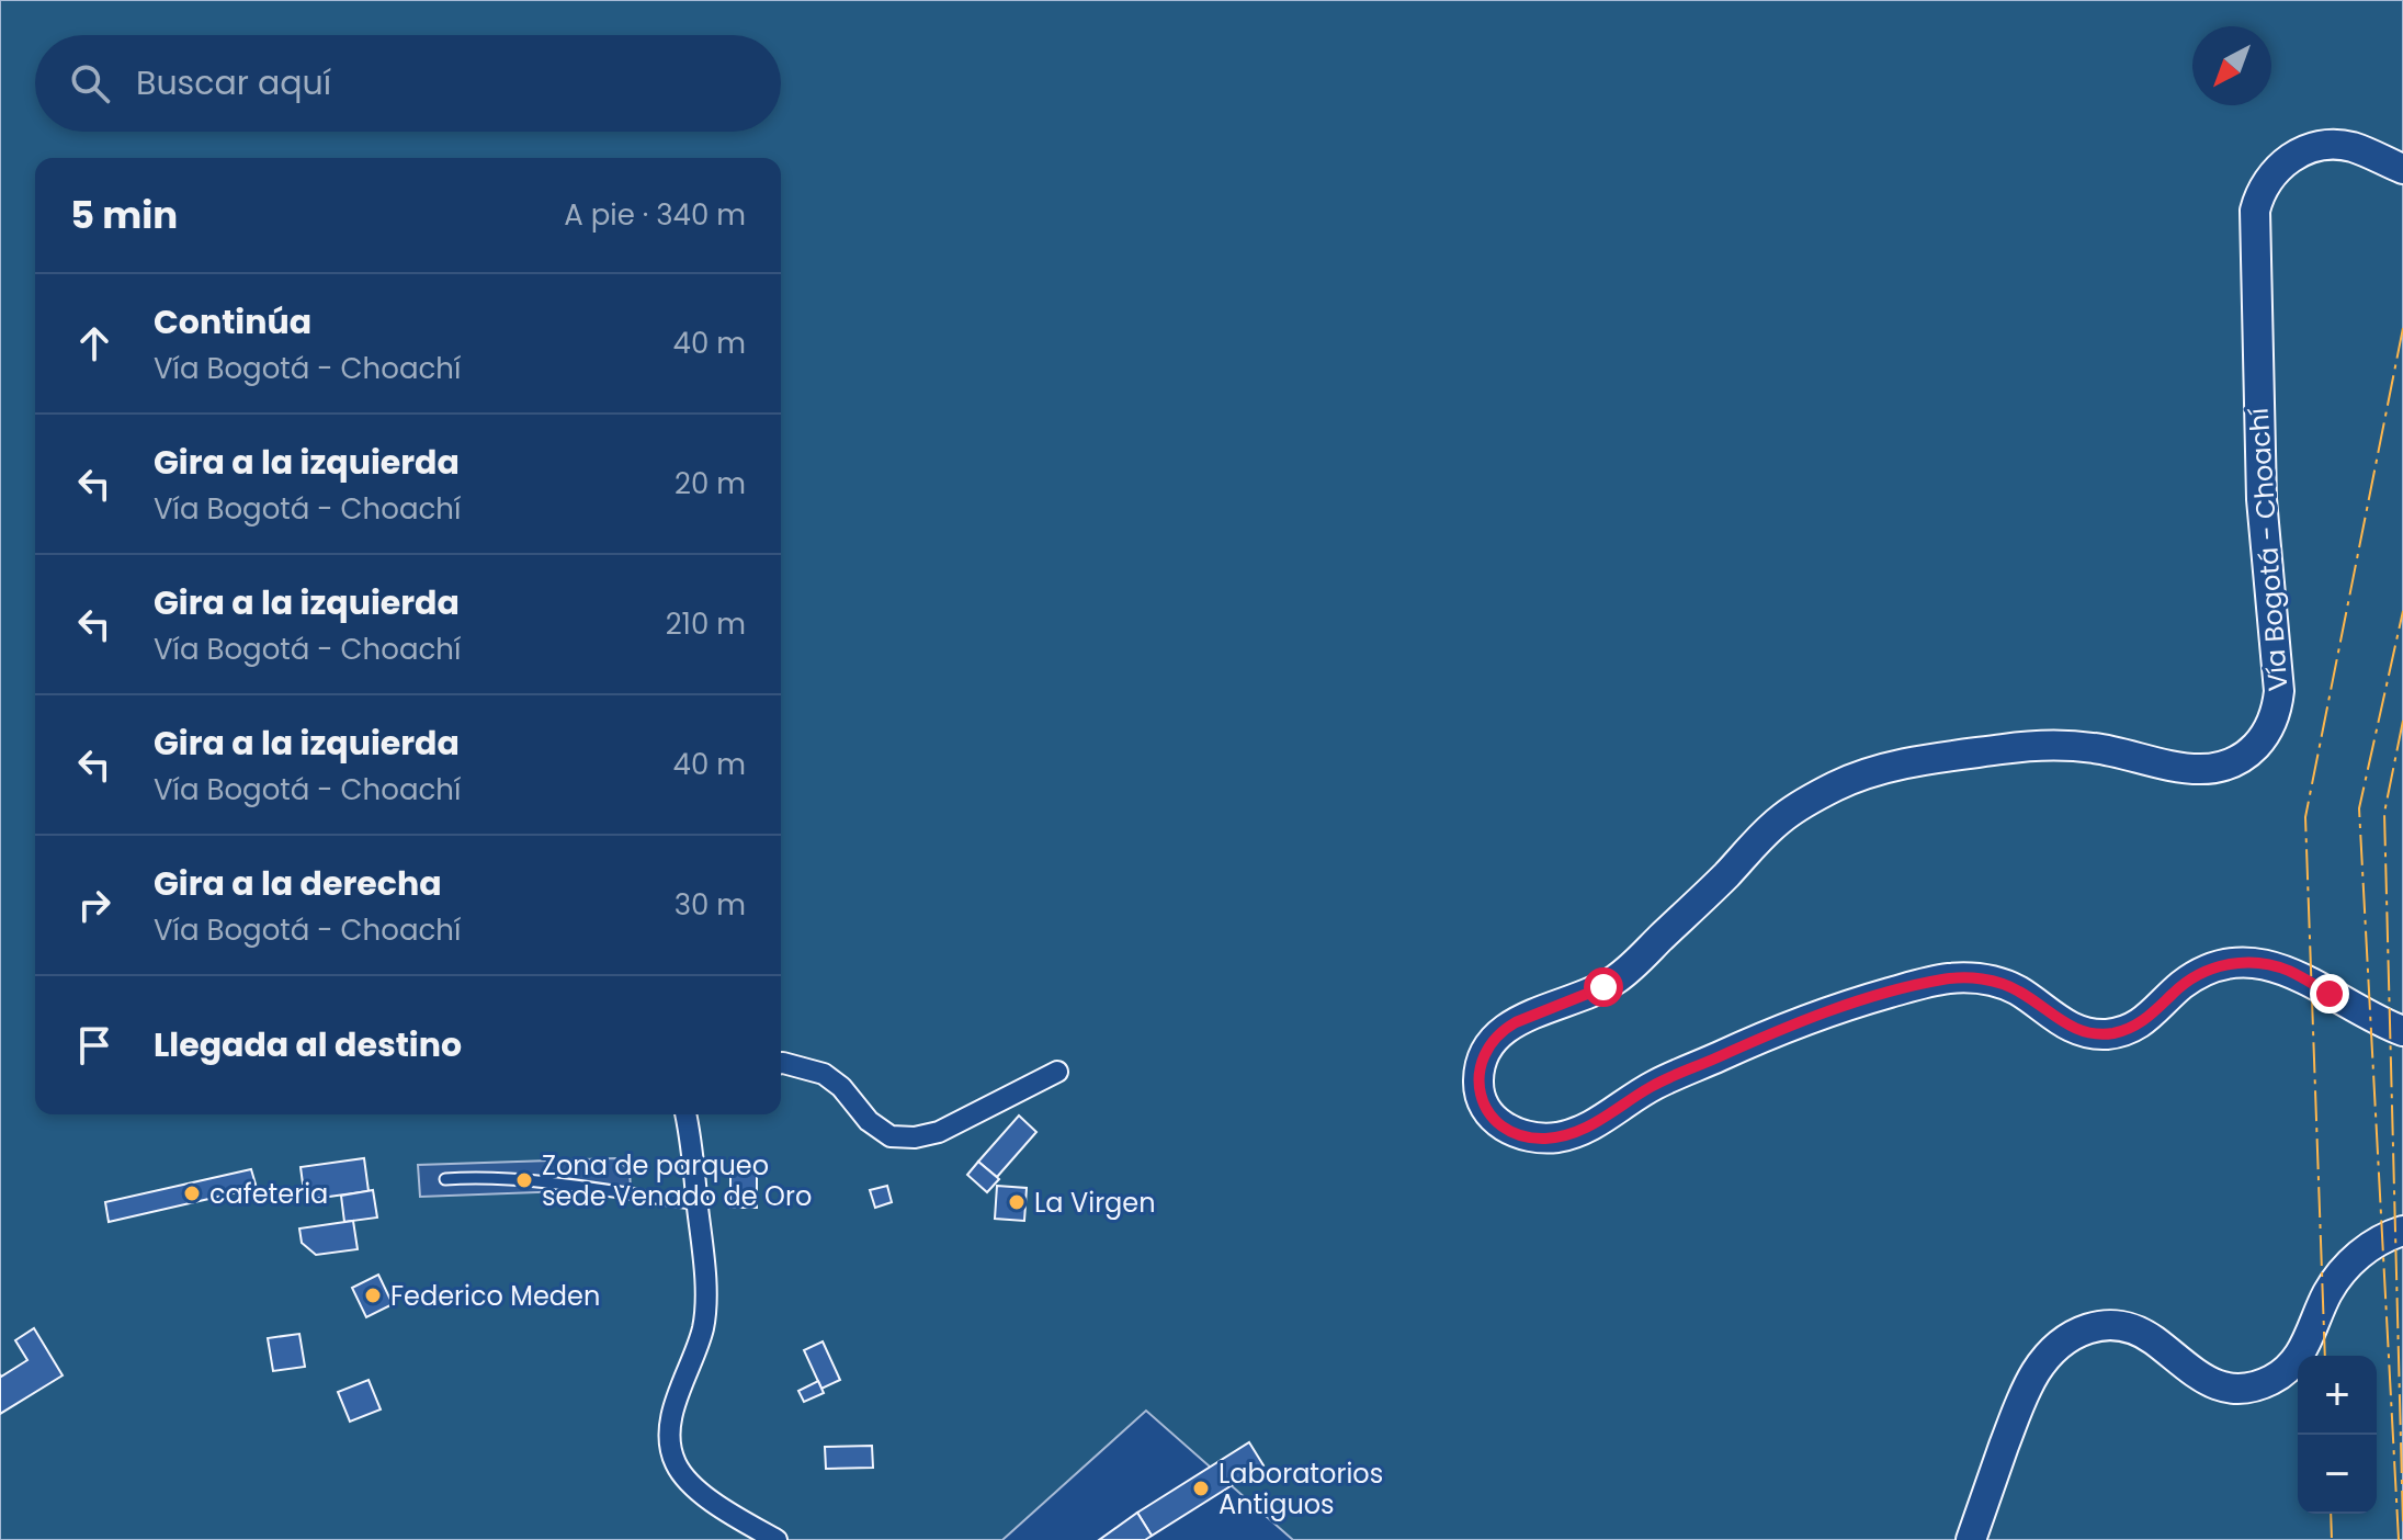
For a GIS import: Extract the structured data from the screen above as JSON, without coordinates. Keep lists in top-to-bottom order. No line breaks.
{"streets":{"main road":["Vía Bogotá - Choachí"]},"places":["Zona de parqueo sede Venado de Oro","cafeteria","La Virgen","Federico Meden","Laboratorios Antiguos"],"north":"bottom left","page":{"search":"Buscar aquí","heading":["5 min","A pie · 340 m"],"list":[["Continúa","Vía Bogotá - Choachí","40 m"],["Gira a la izquierda","Vía Bogotá - Choachí","20 m"],["Gira a la izquierda","Vía Bogotá - Choachí","210 m"],["Gira a la izquierda","Vía Bogotá - Choachí","40 m"],["Gira a la derecha","Vía Bogotá - Choachí","30 m"],"Llegada al destino"],"map_buttons":["+","−"]}}
